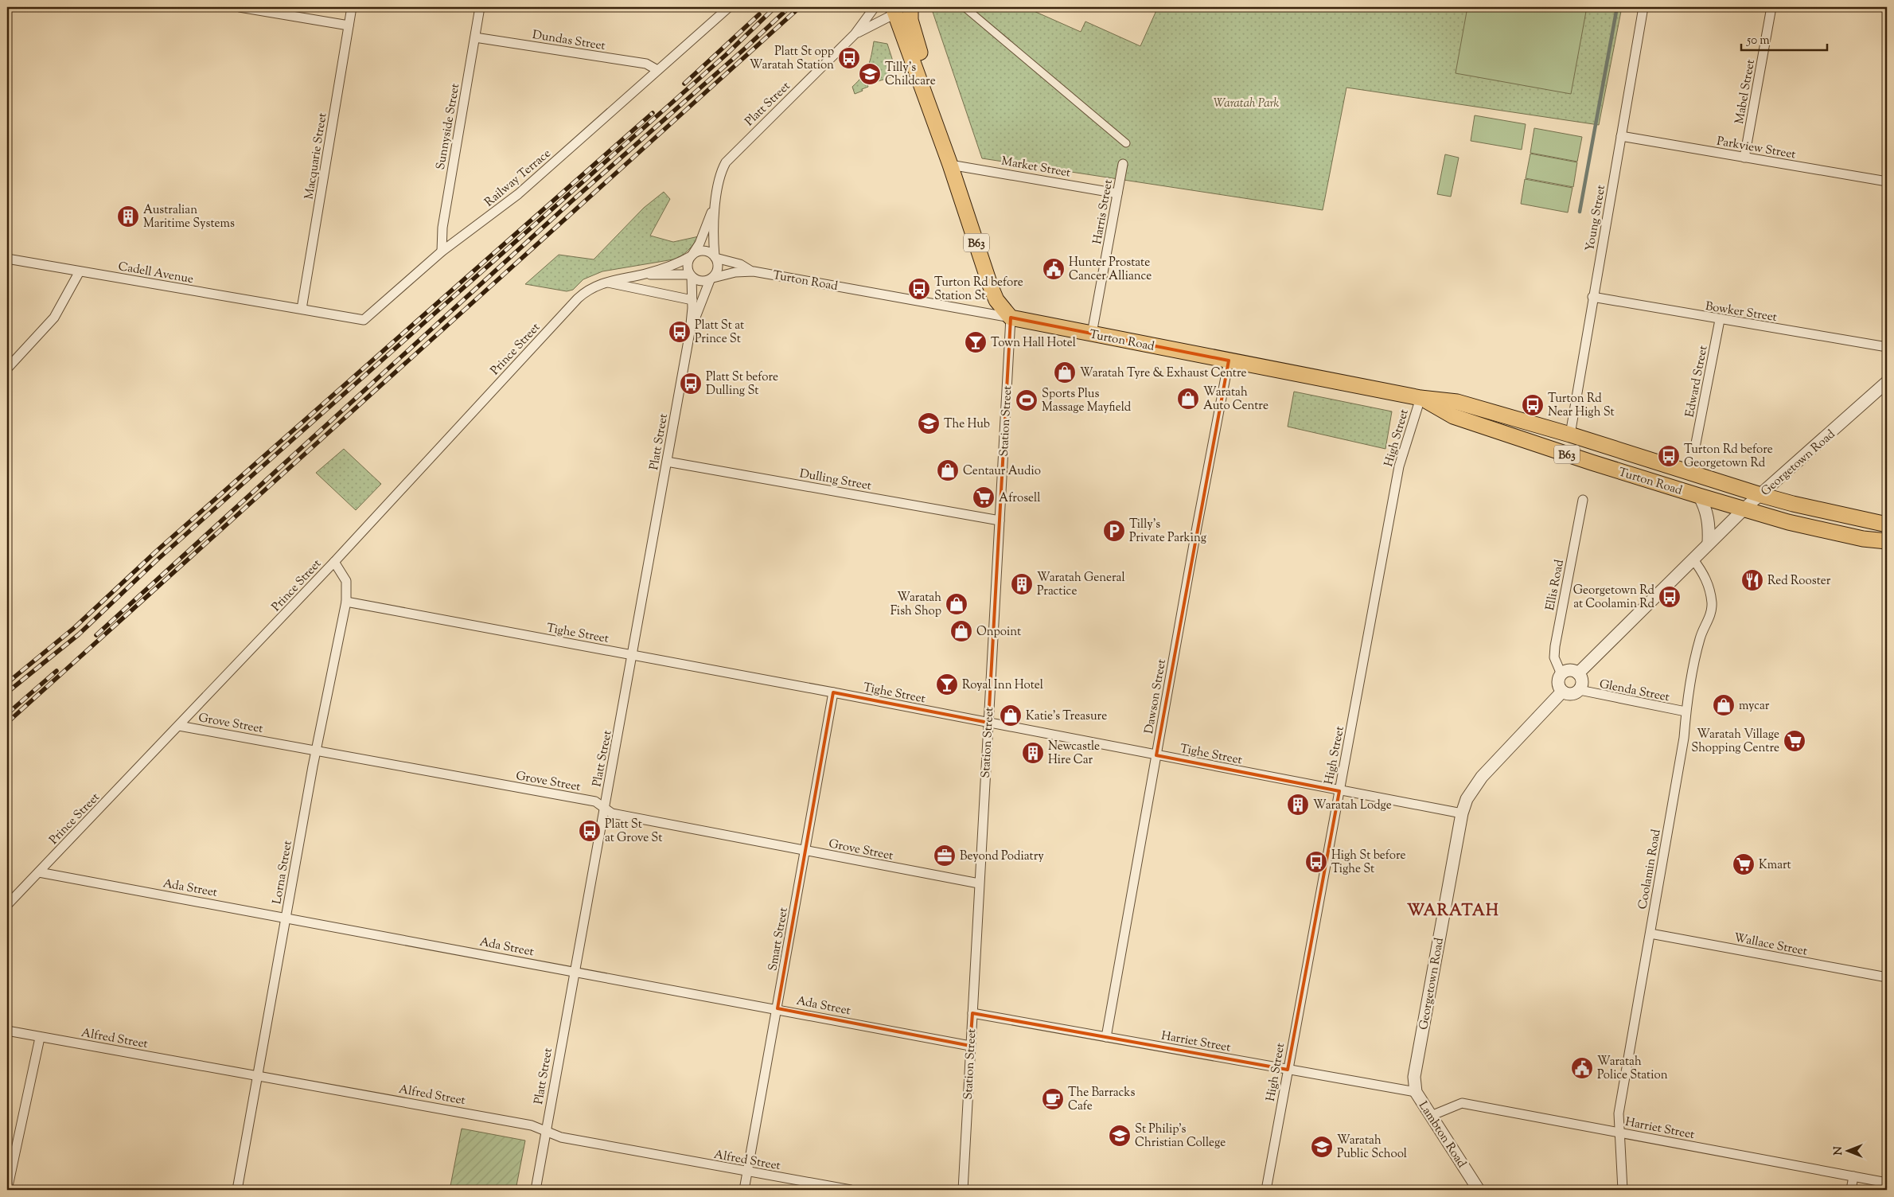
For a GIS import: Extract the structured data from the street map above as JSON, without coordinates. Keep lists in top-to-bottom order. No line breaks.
{"streets":{"main road":["B63","Turton Road"],"street":["Dundas Street","Mabel Street","Platt Street","Sunnyside Street","Parkview Street","Macquarie Street","Market Street","Railway Terrace","Harris Street","Young Street","Cadell Avenue","Bowker Street","Prince Street","Edward Street","Station Street","High Street","Georgetown Road","Dulling Street","Ellis Road","Tighe Street","Glenda Street","Dawson Street","Grove Street","Coolamin Road","Lorna Street","Ada Street","Smart Street","Wallace Street","Alfred Street","Harriet Street","Lambton Road"]},"crossings":[["Dundas Street","Sunnyside Street"],["Dundas Street","Railway Terrace"],["Mabel Street","Parkview Street"],["Platt Street","B63"],["Platt Street","Turton Road"],["Platt Street","Prince Street"],["Platt Street","Dulling Street"],["Platt Street","Tighe Street"],["Platt Street","Grove Street"],["Platt Street","Ada Street"],["Platt Street","Alfred Street"],["Sunnyside Street","Railway Terrace"],["Parkview Street","Young Street"],["Macquarie Street","Railway Terrace"],["Macquarie Street","Cadell Avenue"],["Market Street","Harris Street"],["Market Street","B63"],["Railway Terrace","Cadell Avenue"],["Harris Street","Turton Road"],["Young Street","Turton Road"],["Young Street","Bowker Street"],["B63","Turton Road"],["B63","Station Street"],["Turton Road","Prince Street"],["Turton Road","Station Street"],["Turton Road","High Street"],["Turton Road","Georgetown Road"],["Turton Road","Dawson Street"],["Bowker Street","Edward Street"],["Prince Street","Grove Street"],["Prince Street","Lorna Street"],["Prince Street","Ada Street"],["Station Street","Dulling Street"],["Station Street","Tighe Street"],["Station Street","Grove Street"],["Station Street","Ada Street"],["Station Street","Harriet Street"],["High Street","Tighe Street"],["High Street","Harriet Street"],["Georgetown Road","Ellis Road"],["Georgetown Road","Tighe Street"],["Georgetown Road","Glenda Street"],["Georgetown Road","Coolamin Road"],["Georgetown Road","Lambton Road"],["Ellis Road","Glenda Street"],["Tighe Street","Dawson Street"],["Tighe Street","Lorna Street"],["Tighe Street","Smart Street"],["Glenda Street","Coolamin Road"],["Dawson Street","Harriet Street"],["Grove Street","Lorna Street"],["Grove Street","Smart Street"],["Coolamin Road","Wallace Street"],["Coolamin Road","Harriet Street"],["Lorna Street","Ada Street"],["Lorna Street","Alfred Street"],["Ada Street","Smart Street"],["Smart Street","Alfred Street"],["Harriet Street","Lambton Road"]],"districts":["WARATAH"],"parks":["Waratah Park"],"places":{"bus stop":["Platt St opp Waratah Station","Turton Rd before Station St","Platt St at Prince St","Platt St before Dulling St","Turton Rd Near High St","Turton Rd before Georgetown Rd","Georgetown Rd at Coolamin Rd","Platt St at Grove St","High St before Tighe St"],"school or university":["Tilly’s Childcare","The Hub","St Philip’s Christian College","Waratah Public School"],"building":["Australian Maritime Systems","Waratah General Practice","Newcastle Hire Car","Waratah Lodge"],"public building":["Hunter Prostate Cancer Alliance","Waratah Police Station"],"bar":["Town Hall Hotel","Royal Inn Hotel"],"shop":["Waratah Tyre & Exhaust Centre","Waratah Auto Centre","Centaur Audio","Waratah Fish Shop","Onpoint","mycar","Katie’s Treasure"],"sports":["Sports Plus Massage Mayfield"],"supermarket":["Afrosell","Waratah Village Shopping Centre","Kmart"],"parking":["Tilly's Private Parking"],"restaurant":["Red Rooster"],"office":["Beyond Podiatry"],"cafe":["The Barracks Cafe"]},"scale_bar":"50 m","north":"left"}
